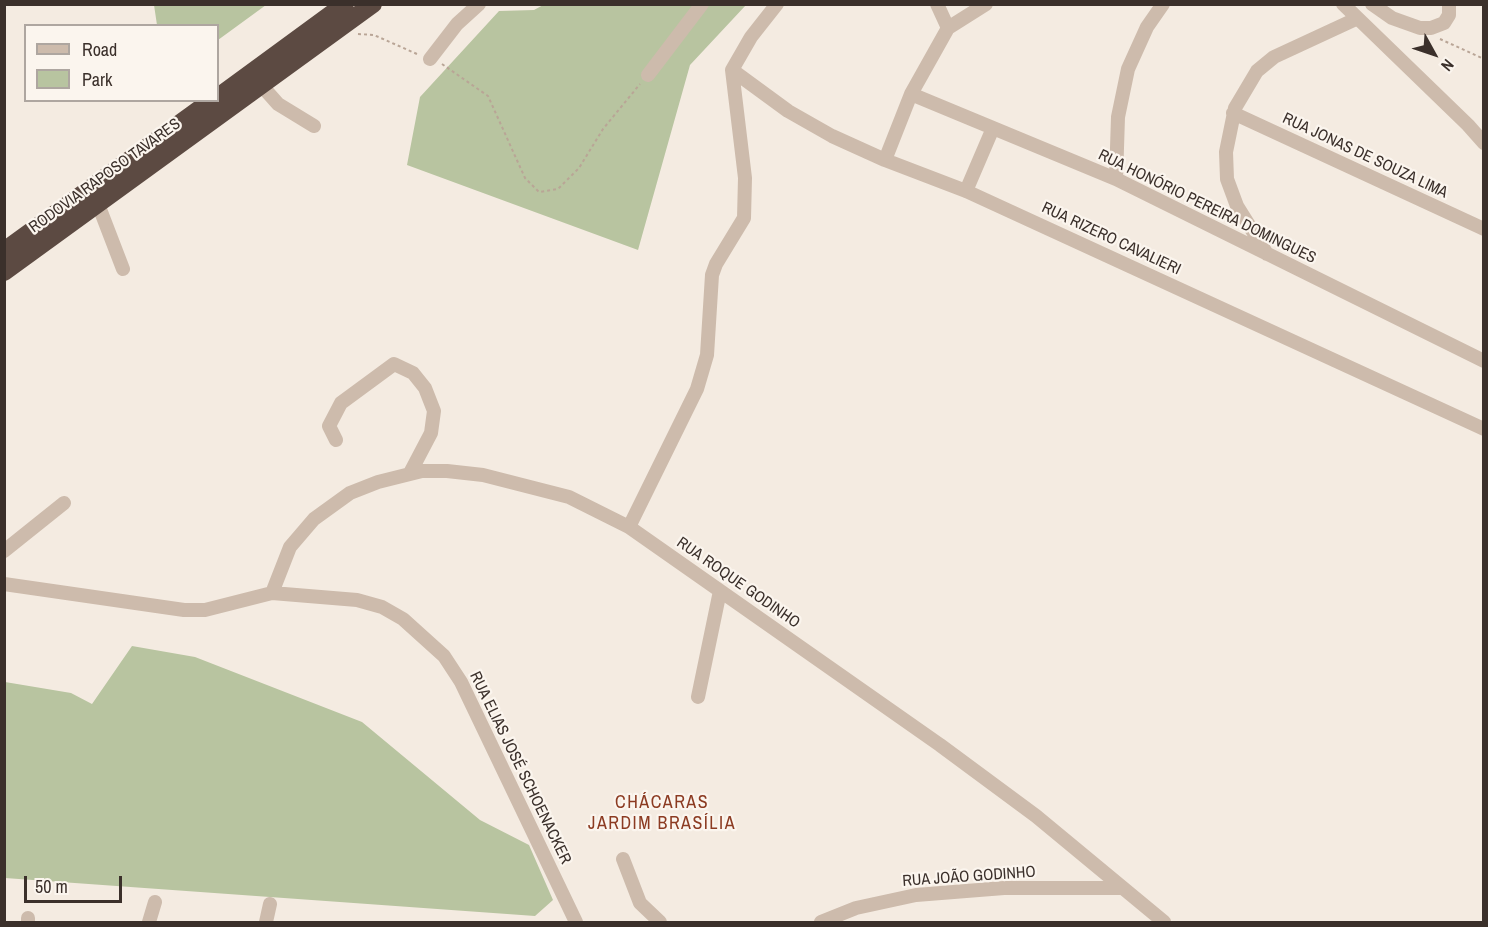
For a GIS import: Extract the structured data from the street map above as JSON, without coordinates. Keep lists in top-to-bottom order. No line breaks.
{"streets":{"highway":["RODOVIA RAPOSO TAVARES"],"street":["RUA JONAS DE SOUZA LIMA","RUA HONÓRIO PEREIRA DOMINGUES","RUA RIZERO CAVALIERI","RUA ROQUE GODINHO","RUA ELIAS JOSÉ SCHOENACKER","RUA JOÃO GODINHO"]},"crossings":[["RUA ROQUE GODINHO","RUA ELIAS JOSÉ SCHOENACKER"],["RUA ROQUE GODINHO","RUA JOÃO GODINHO"]],"districts":["CHÁCARAS JARDIM BRASÍLIA"],"legend":["Road","Park"],"scale_bar":"50 m","north":"bottom right"}
